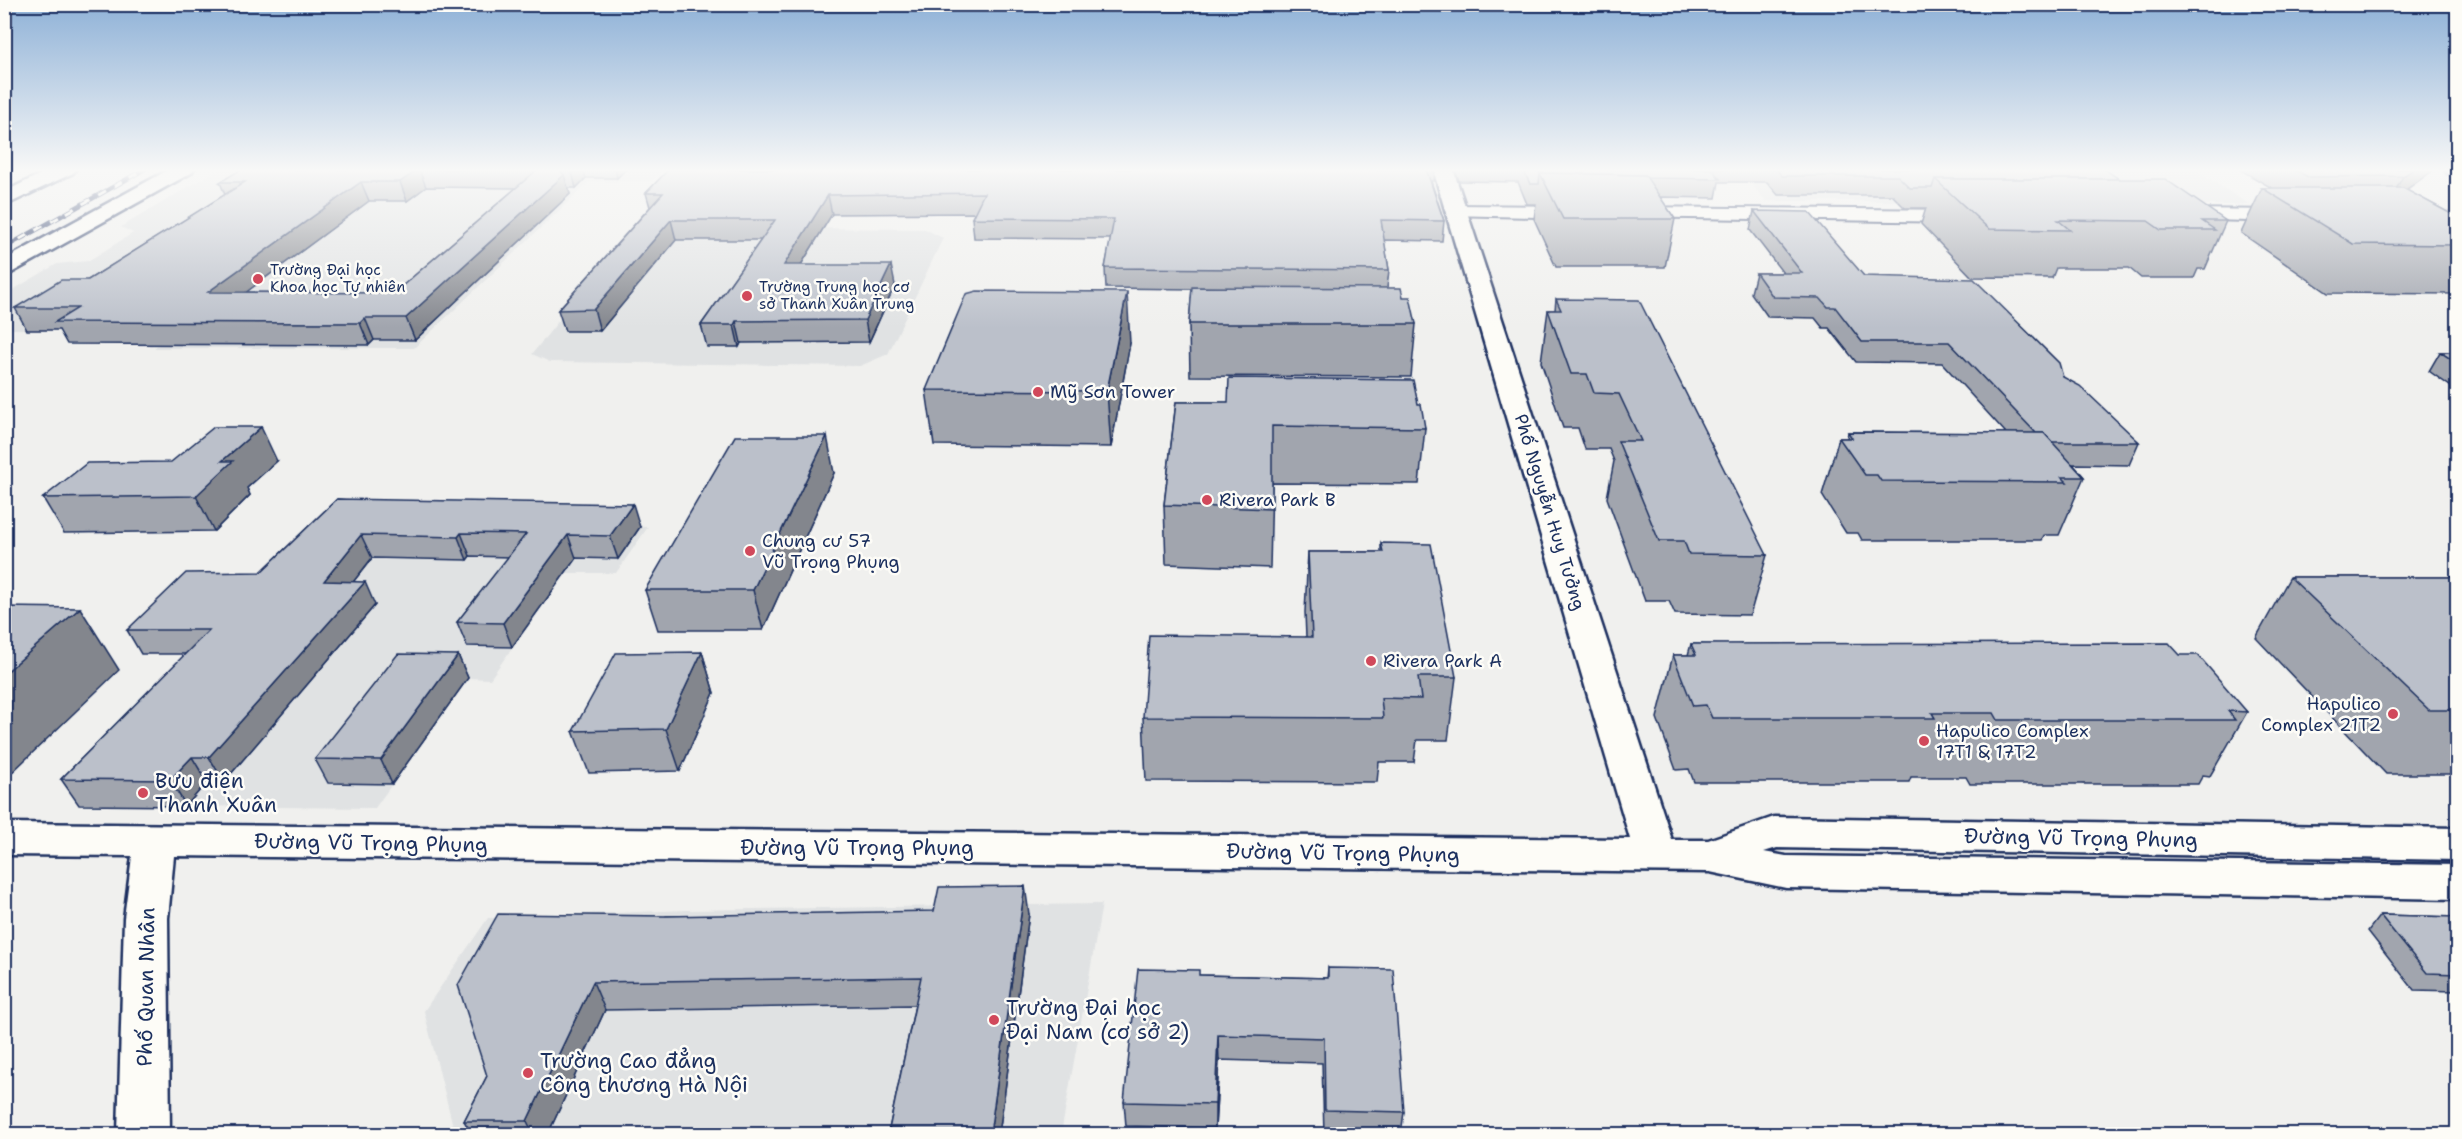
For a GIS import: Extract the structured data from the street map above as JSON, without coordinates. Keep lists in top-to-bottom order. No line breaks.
{"streets":{"street":["Phố Nguyễn Huy Tưởng","Đường Vũ Trọng Phụng","Phố Quan Nhân"]},"crossings":[["Phố Nguyễn Huy Tưởng","Đường Vũ Trọng Phụng"],["Đường Vũ Trọng Phụng","Phố Quan Nhân"]],"places":["Trường Đại học Khoa học Tự nhiên","Trường Trung học cơ sở Thanh Xuân Trung","Mỹ Sơn Tower","Rivera Park B","Chung cư 57 Vũ Trọng Phụng","Rivera Park A","Hapulico Complex 21T2","Hapulico Complex 17T1 & 17T2","Bưu điện Thanh Xuân","Trường Đại học Đại Nam (cơ sở 2)","Trường Cao đẳng Công thương Hà Nội"]}
